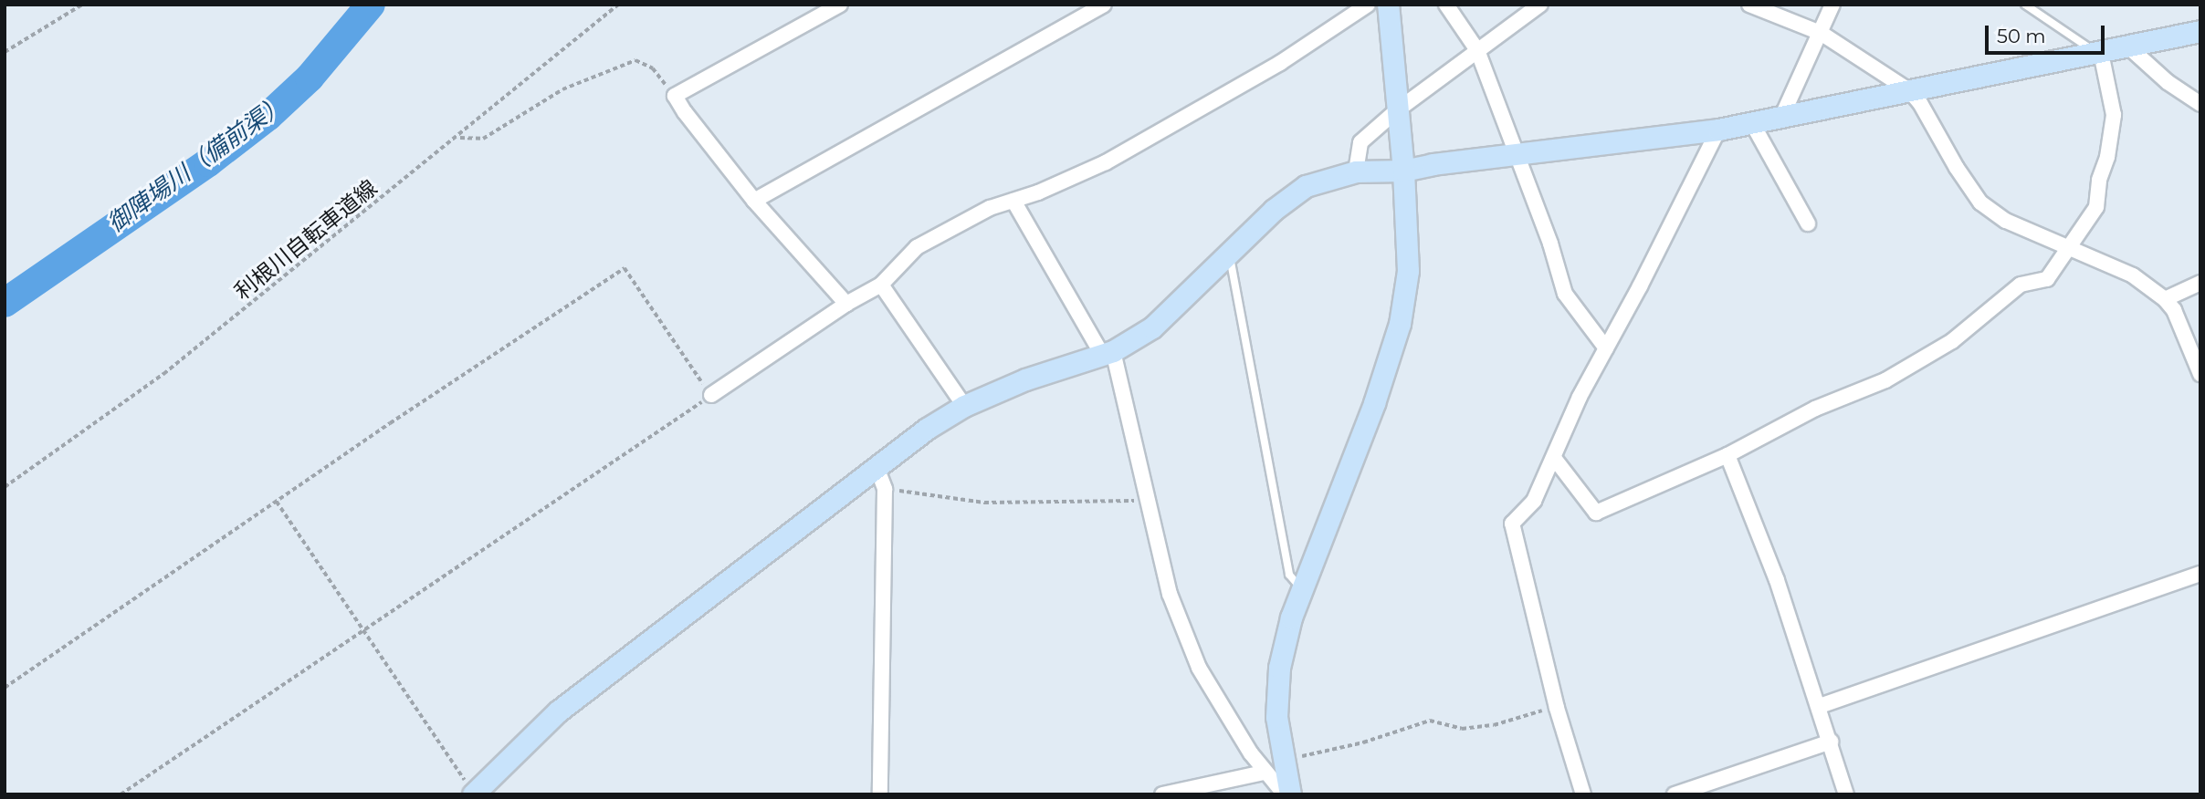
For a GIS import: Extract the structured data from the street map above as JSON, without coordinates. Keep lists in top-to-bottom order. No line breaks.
{"streets":{"path":["利根川自転車道線"]},"water":["御陣場川（備前渠）"],"scale_bar":"50 m"}
